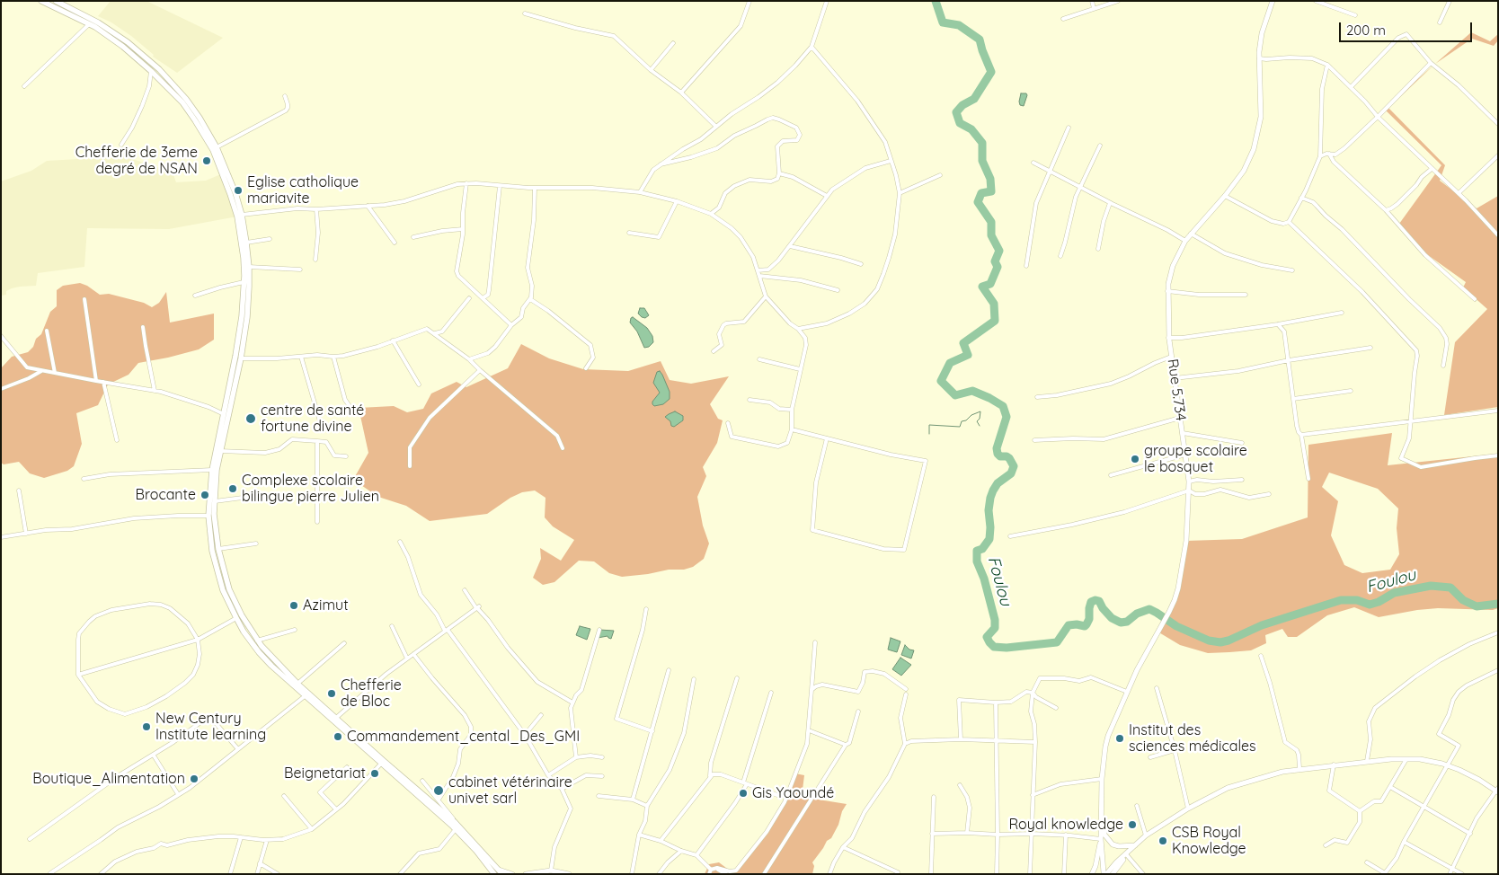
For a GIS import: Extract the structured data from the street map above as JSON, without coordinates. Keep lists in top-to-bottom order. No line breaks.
{"streets":{"street":["Rue 5.734"]},"water":["Foulou"],"places":["Chefferie de 3eme degré de NSAN","Eglise catholique mariavite","centre de santé fortune divine","groupe scolaire le bosquet","Complexe scolaire bilingue pierre Julien","Brocante","Azimut","Chefferie de Bloc","New Century Institute learning","Commandement_cental_Des_GMI","Institut des sciences médicales","Beignetariat","Boutique_Alimentation","cabinet vétérinaire univet sarl","Gis Yaoundé","Royal knowledge","CSB Royal Knowledge"],"scale_bar":"200 m"}
